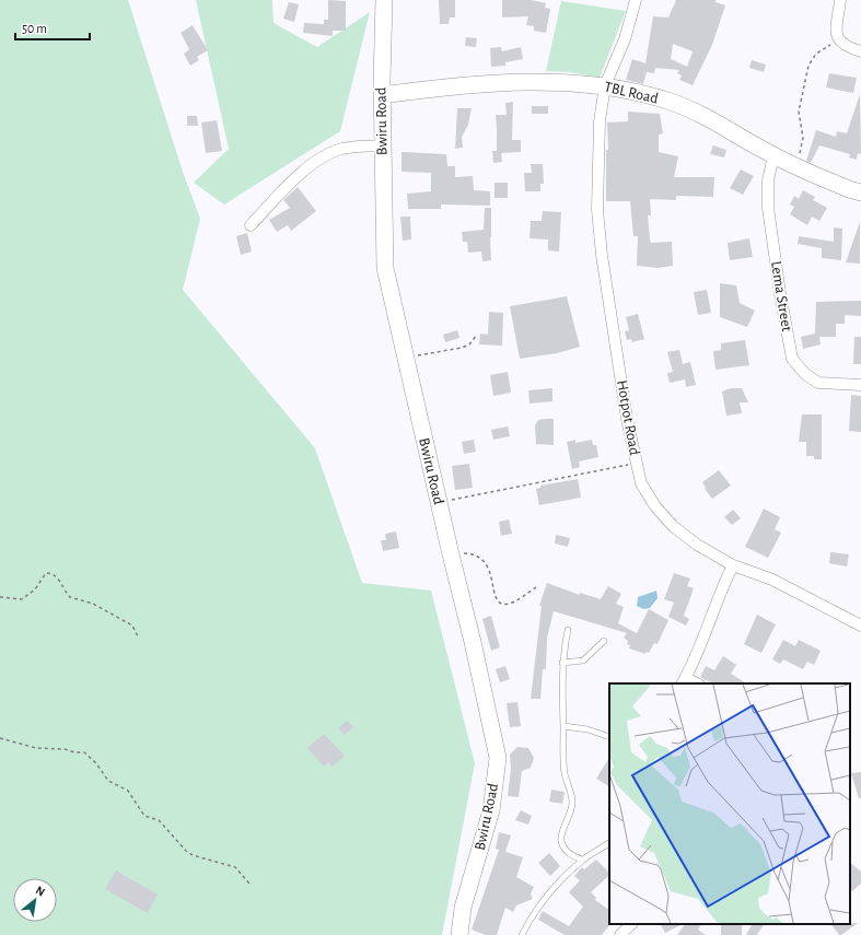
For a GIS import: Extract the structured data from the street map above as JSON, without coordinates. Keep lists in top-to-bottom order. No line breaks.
{"streets":{"main road":["TBL Road","Bwiru Road"],"street":["Lema Street","Hotpot Road"]},"crossings":[["TBL Road","Bwiru Road"],["TBL Road","Lema Street"],["TBL Road","Hotpot Road"]],"scale_bar":"50 m","north":"top right"}
